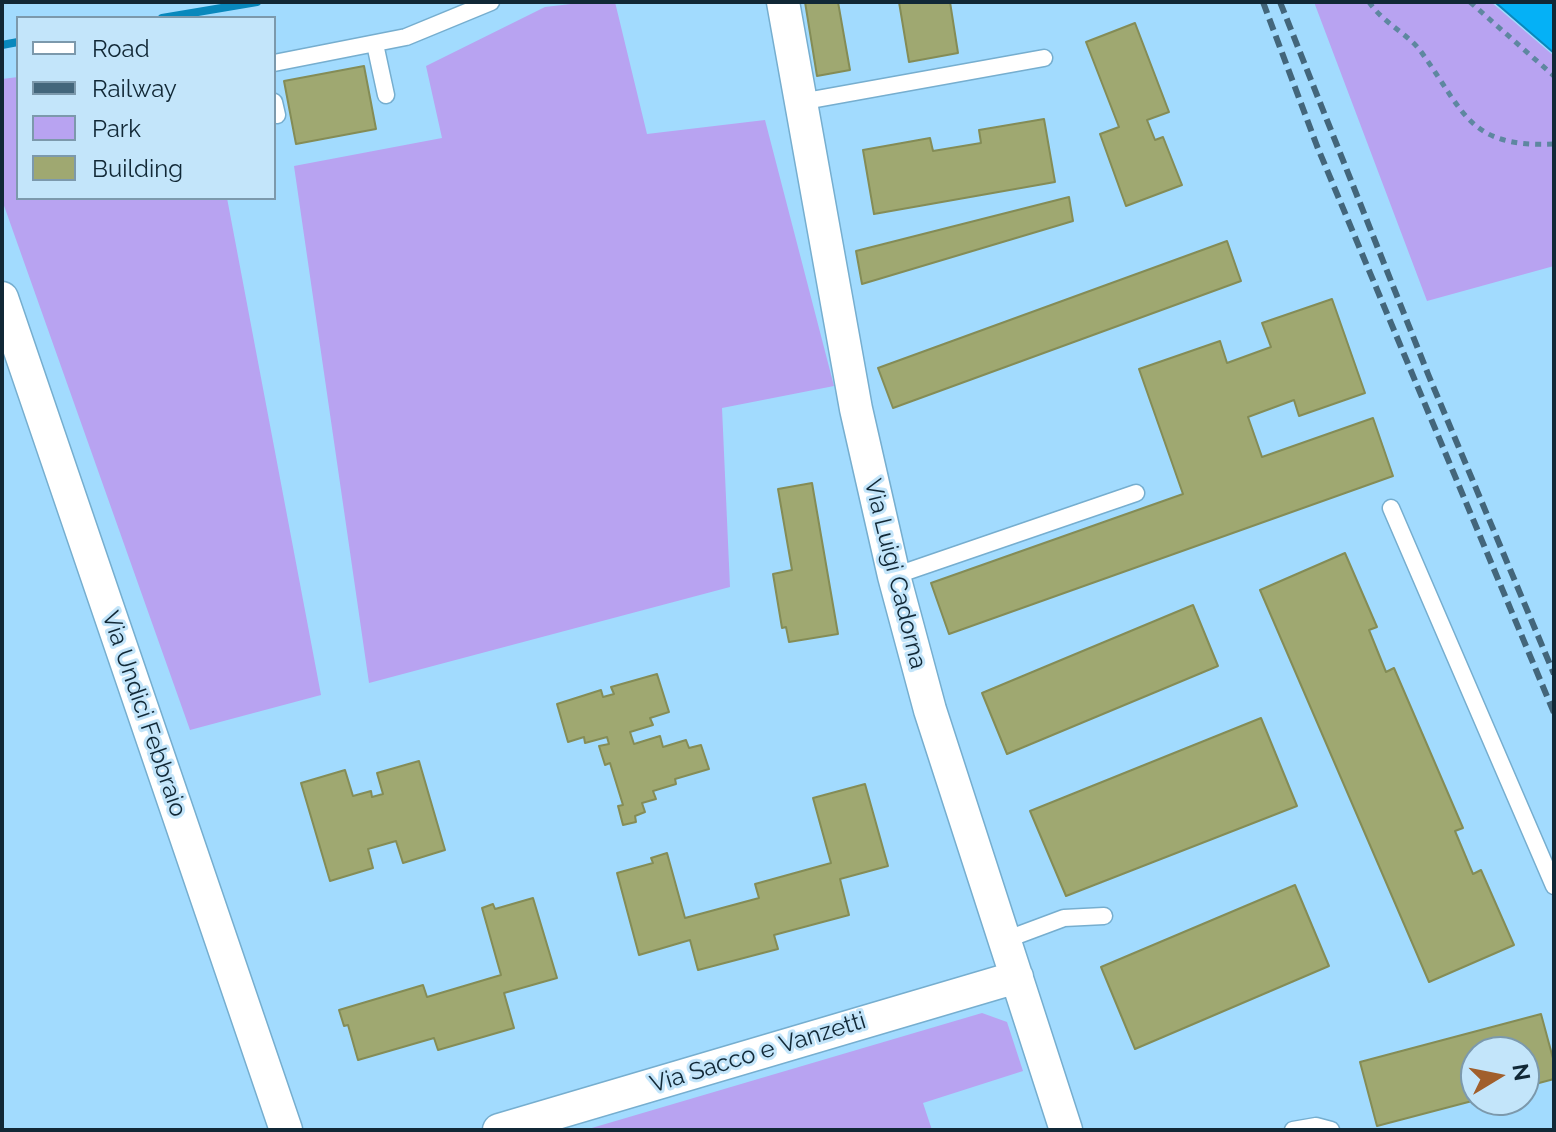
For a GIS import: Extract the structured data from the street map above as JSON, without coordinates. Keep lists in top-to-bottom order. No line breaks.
{"streets":{"street":["Via Luigi Cadorna","Via Undici Febbraio","Via Sacco e Vanzetti"]},"crossings":[["Via Luigi Cadorna","Via Sacco e Vanzetti"]],"legend":["Road","Railway","Park","Building"],"north":"right"}
